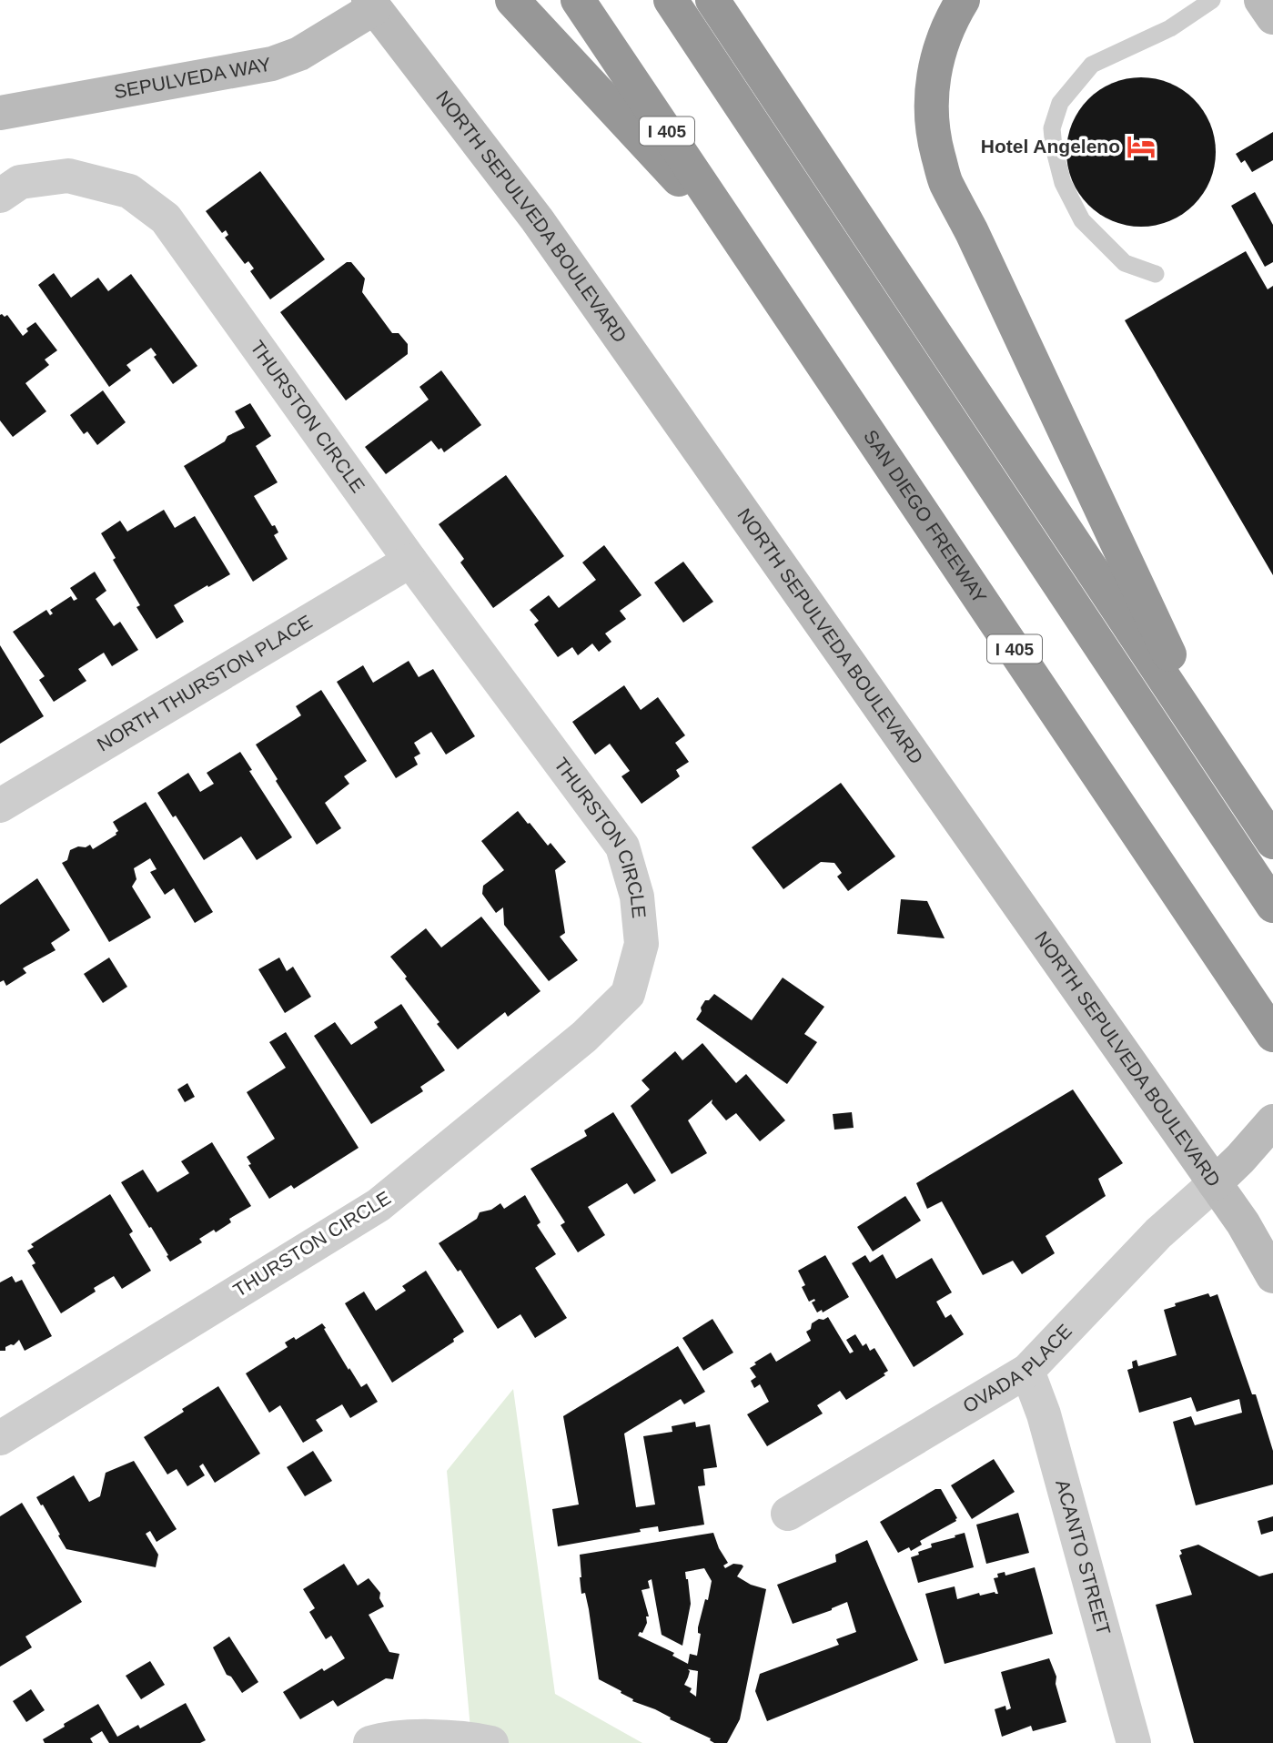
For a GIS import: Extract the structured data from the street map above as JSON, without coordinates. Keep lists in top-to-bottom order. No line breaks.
{"streets":{"highway":["I 405","SAN DIEGO FREEWAY"],"main road":["SEPULVEDA WAY","NORTH SEPULVEDA BOULEVARD"],"street":["THURSTON CIRCLE","NORTH THURSTON PLACE","OVADA PLACE","ACANTO STREET"]},"crossings":[["SEPULVEDA WAY","NORTH SEPULVEDA BOULEVARD"],["NORTH SEPULVEDA BOULEVARD","OVADA PLACE"],["THURSTON CIRCLE","NORTH THURSTON PLACE"],["OVADA PLACE","ACANTO STREET"]],"places":{"hotel":["Hotel Angeleno"]}}
